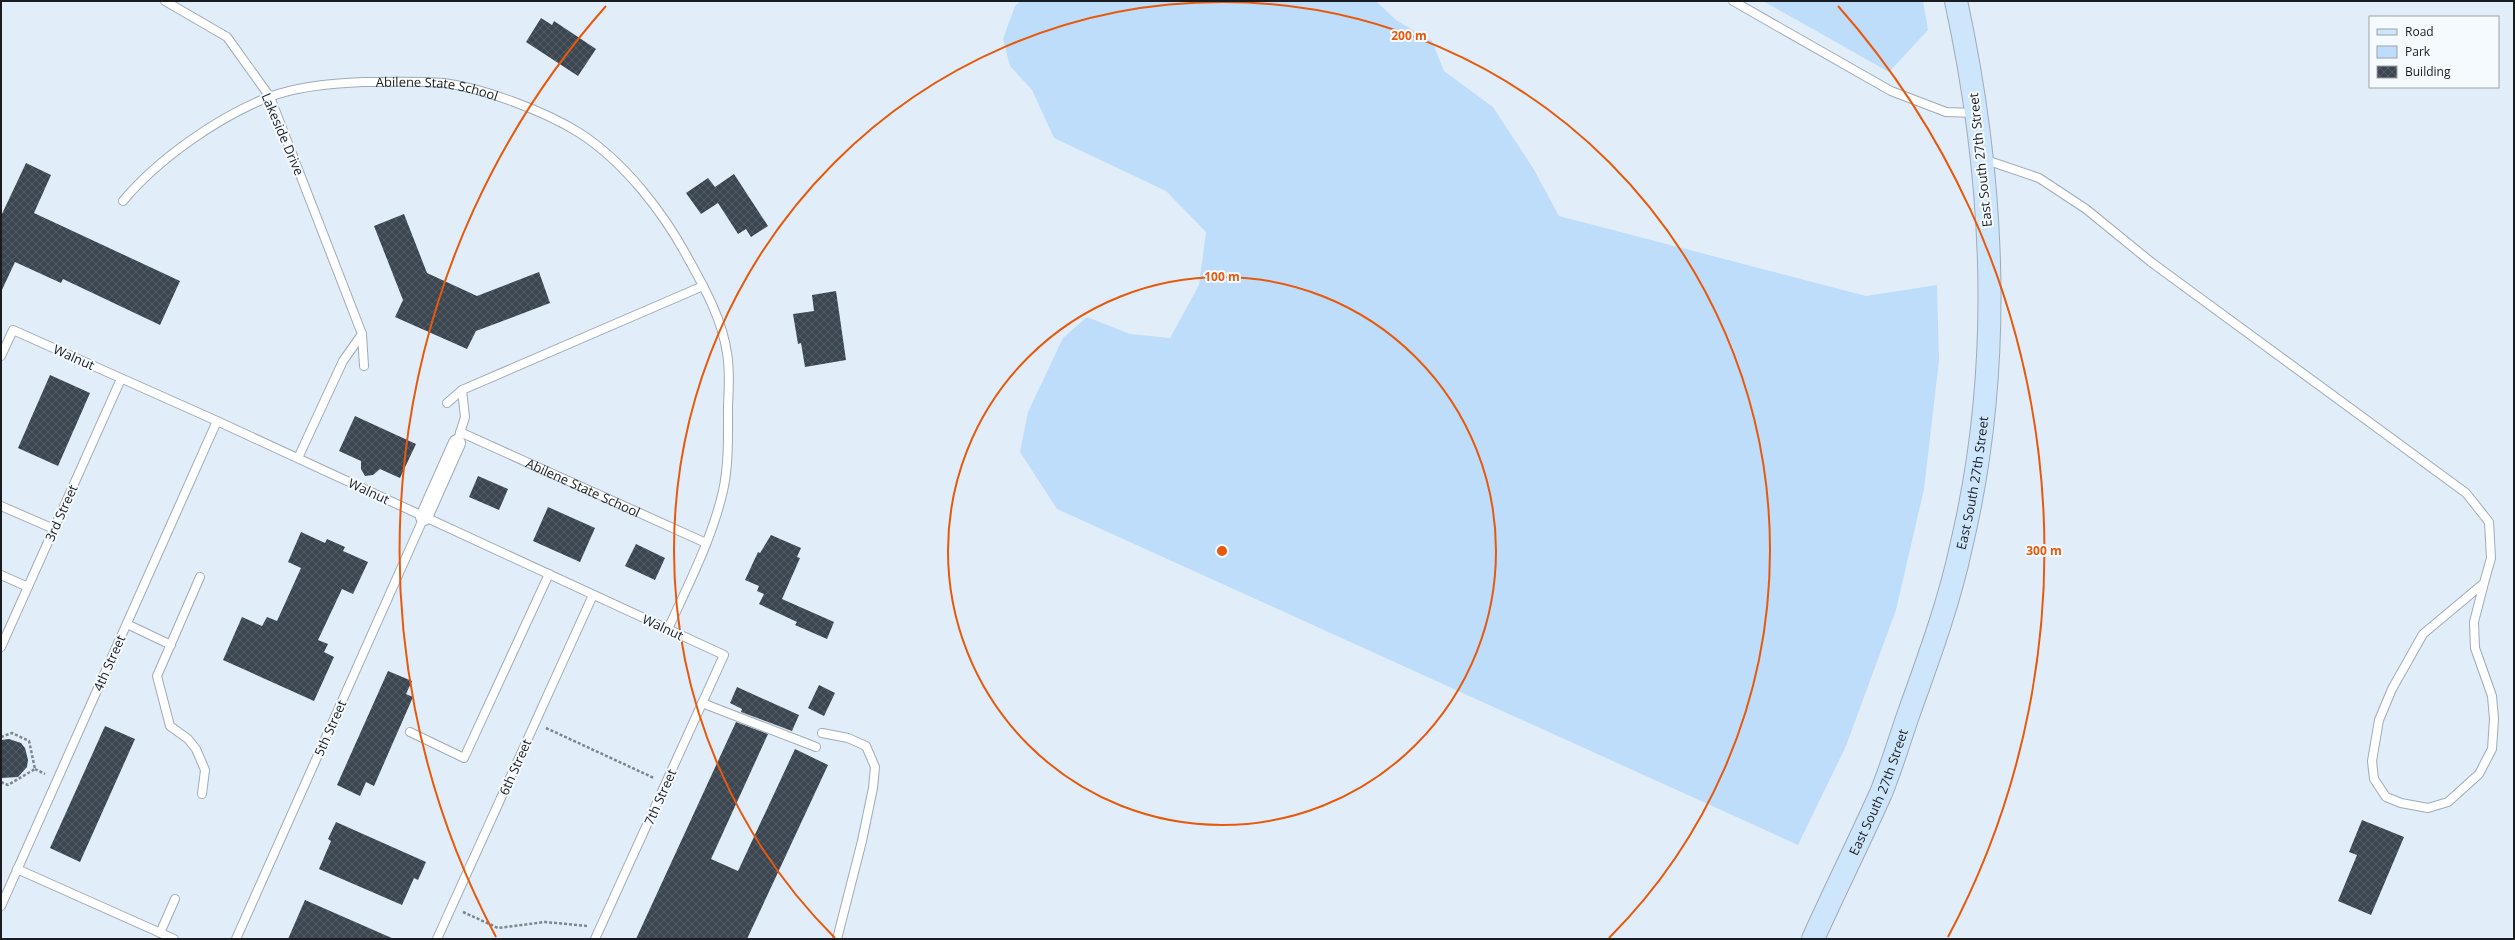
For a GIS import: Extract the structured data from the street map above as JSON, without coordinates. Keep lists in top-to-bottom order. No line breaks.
{"streets":{"main road":["East South 27th Street"],"lane":["Abilene State School","Lakeside Drive","Walnut","3rd Street","4th Street","5th Street","6th Street","7th Street"]},"crossings":[["Abilene State School","Lakeside Drive"],["Abilene State School","Walnut"],["Walnut","3rd Street"],["Walnut","4th Street"],["Walnut","5th Street"],["Walnut","6th Street"],["Walnut","7th Street"]],"legend":["Road","Park","Building"],"rings":["200 m","100 m","300 m"]}
